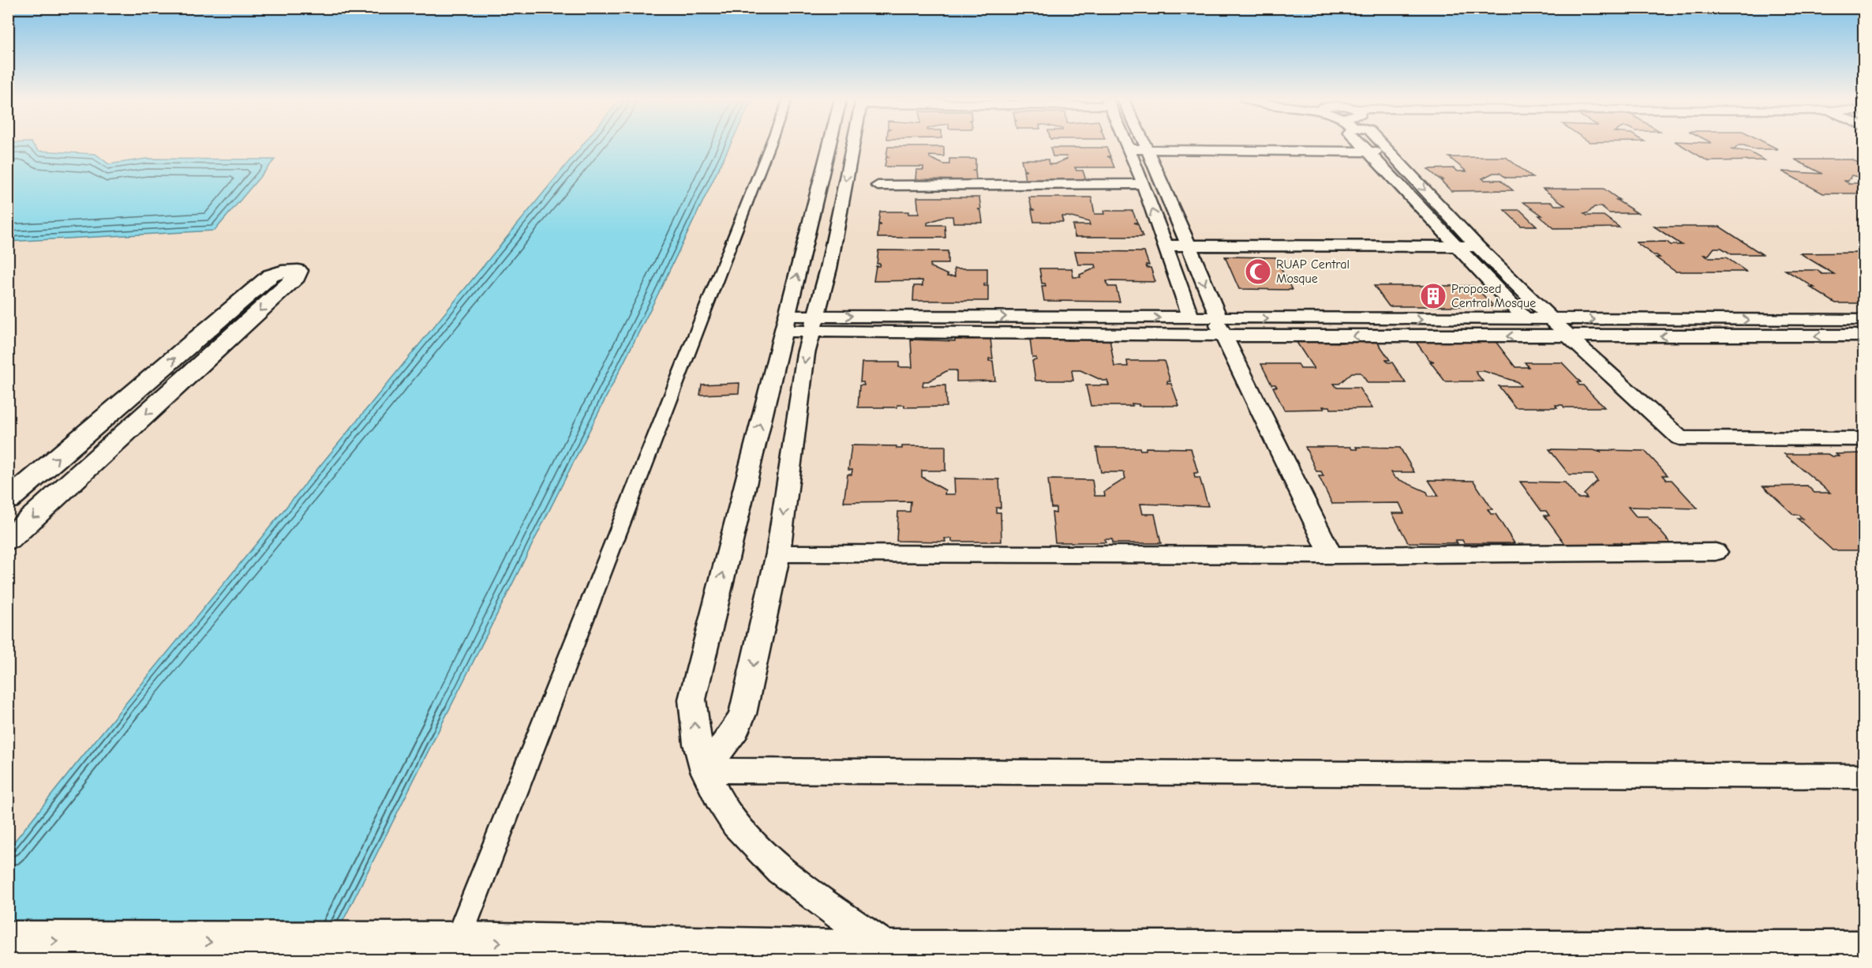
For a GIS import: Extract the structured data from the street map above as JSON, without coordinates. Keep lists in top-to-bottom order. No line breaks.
{"places":{"mosque":["RUAP Central Mosque"],"building":["Proposed Central Mosque"]}}
